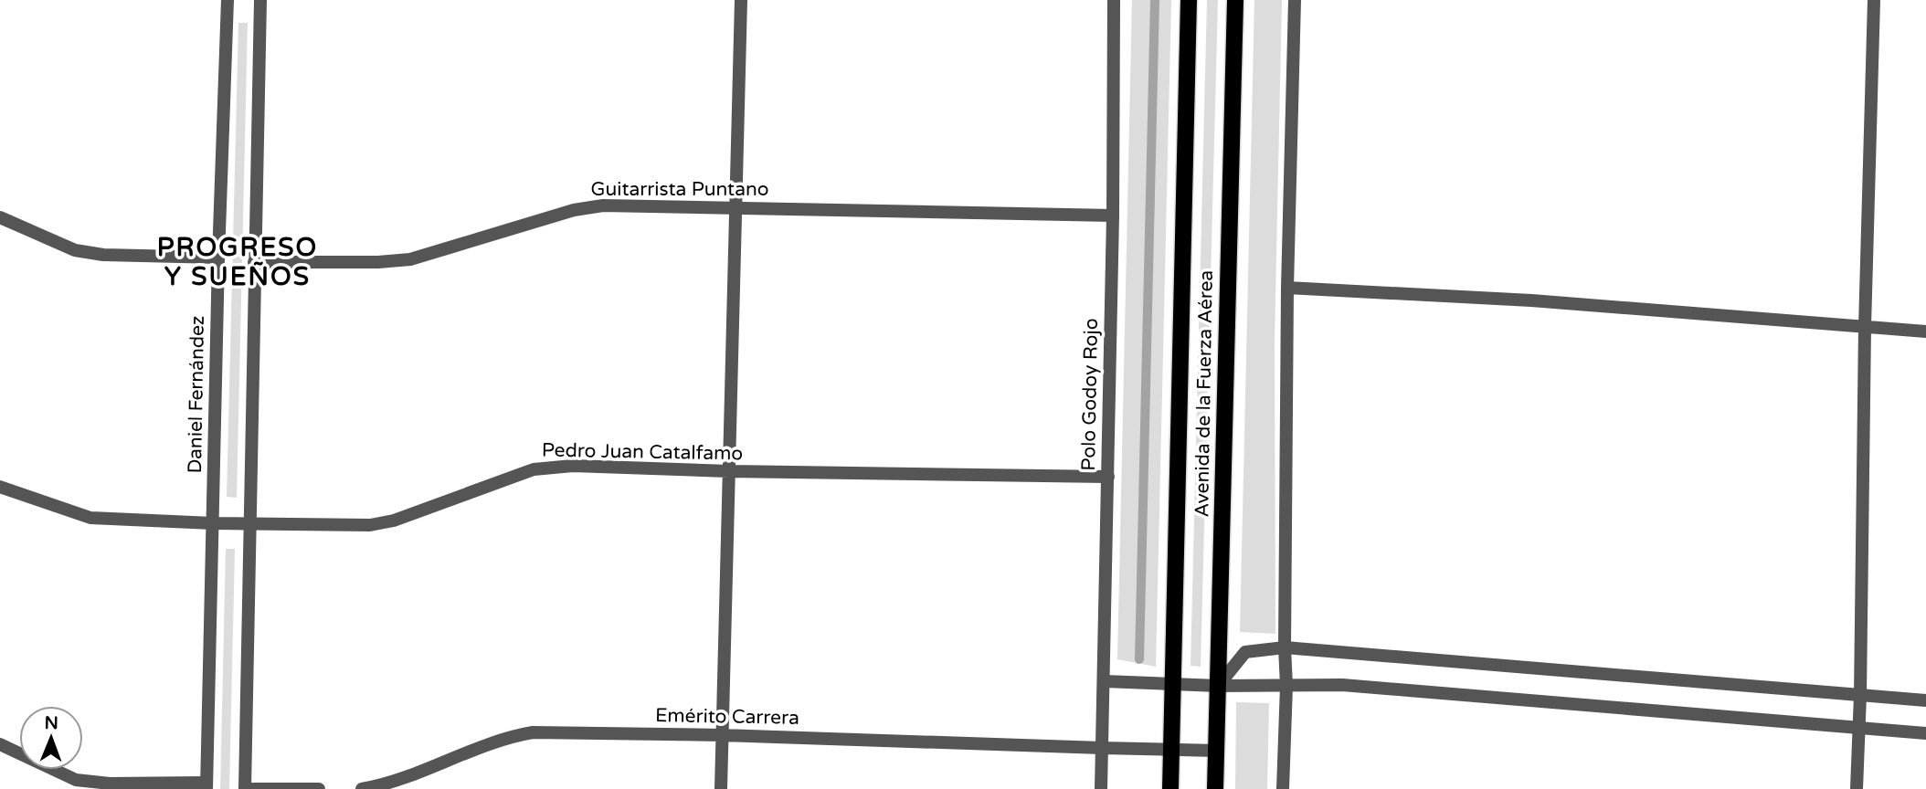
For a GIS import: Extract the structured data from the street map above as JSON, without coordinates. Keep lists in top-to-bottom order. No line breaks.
{"streets":{"main road":["Avenida de la Fuerza Aérea"],"street":["Guitarrista Puntano","Daniel Fernández","Polo Godoy Rojo","Pedro Juan Catalfamo","Emérito Carrera"]},"crossings":[["Guitarrista Puntano","Polo Godoy Rojo"],["Avenida de la Fuerza Aérea","Emérito Carrera"],["Daniel Fernández","Pedro Juan Catalfamo"],["Polo Godoy Rojo","Pedro Juan Catalfamo"],["Polo Godoy Rojo","Emérito Carrera"]],"districts":["PROGRESO Y SUEÑOS"],"north":"top"}
